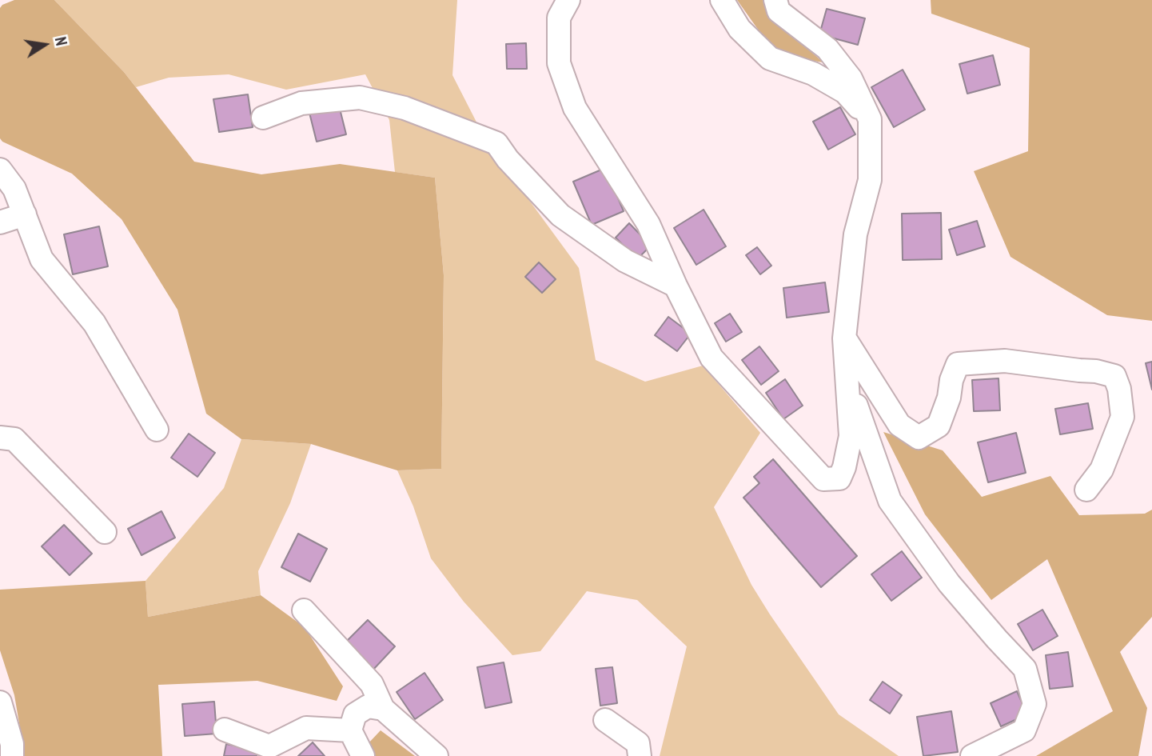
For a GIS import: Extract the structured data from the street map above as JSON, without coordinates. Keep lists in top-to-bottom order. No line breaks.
{"north":"right"}
